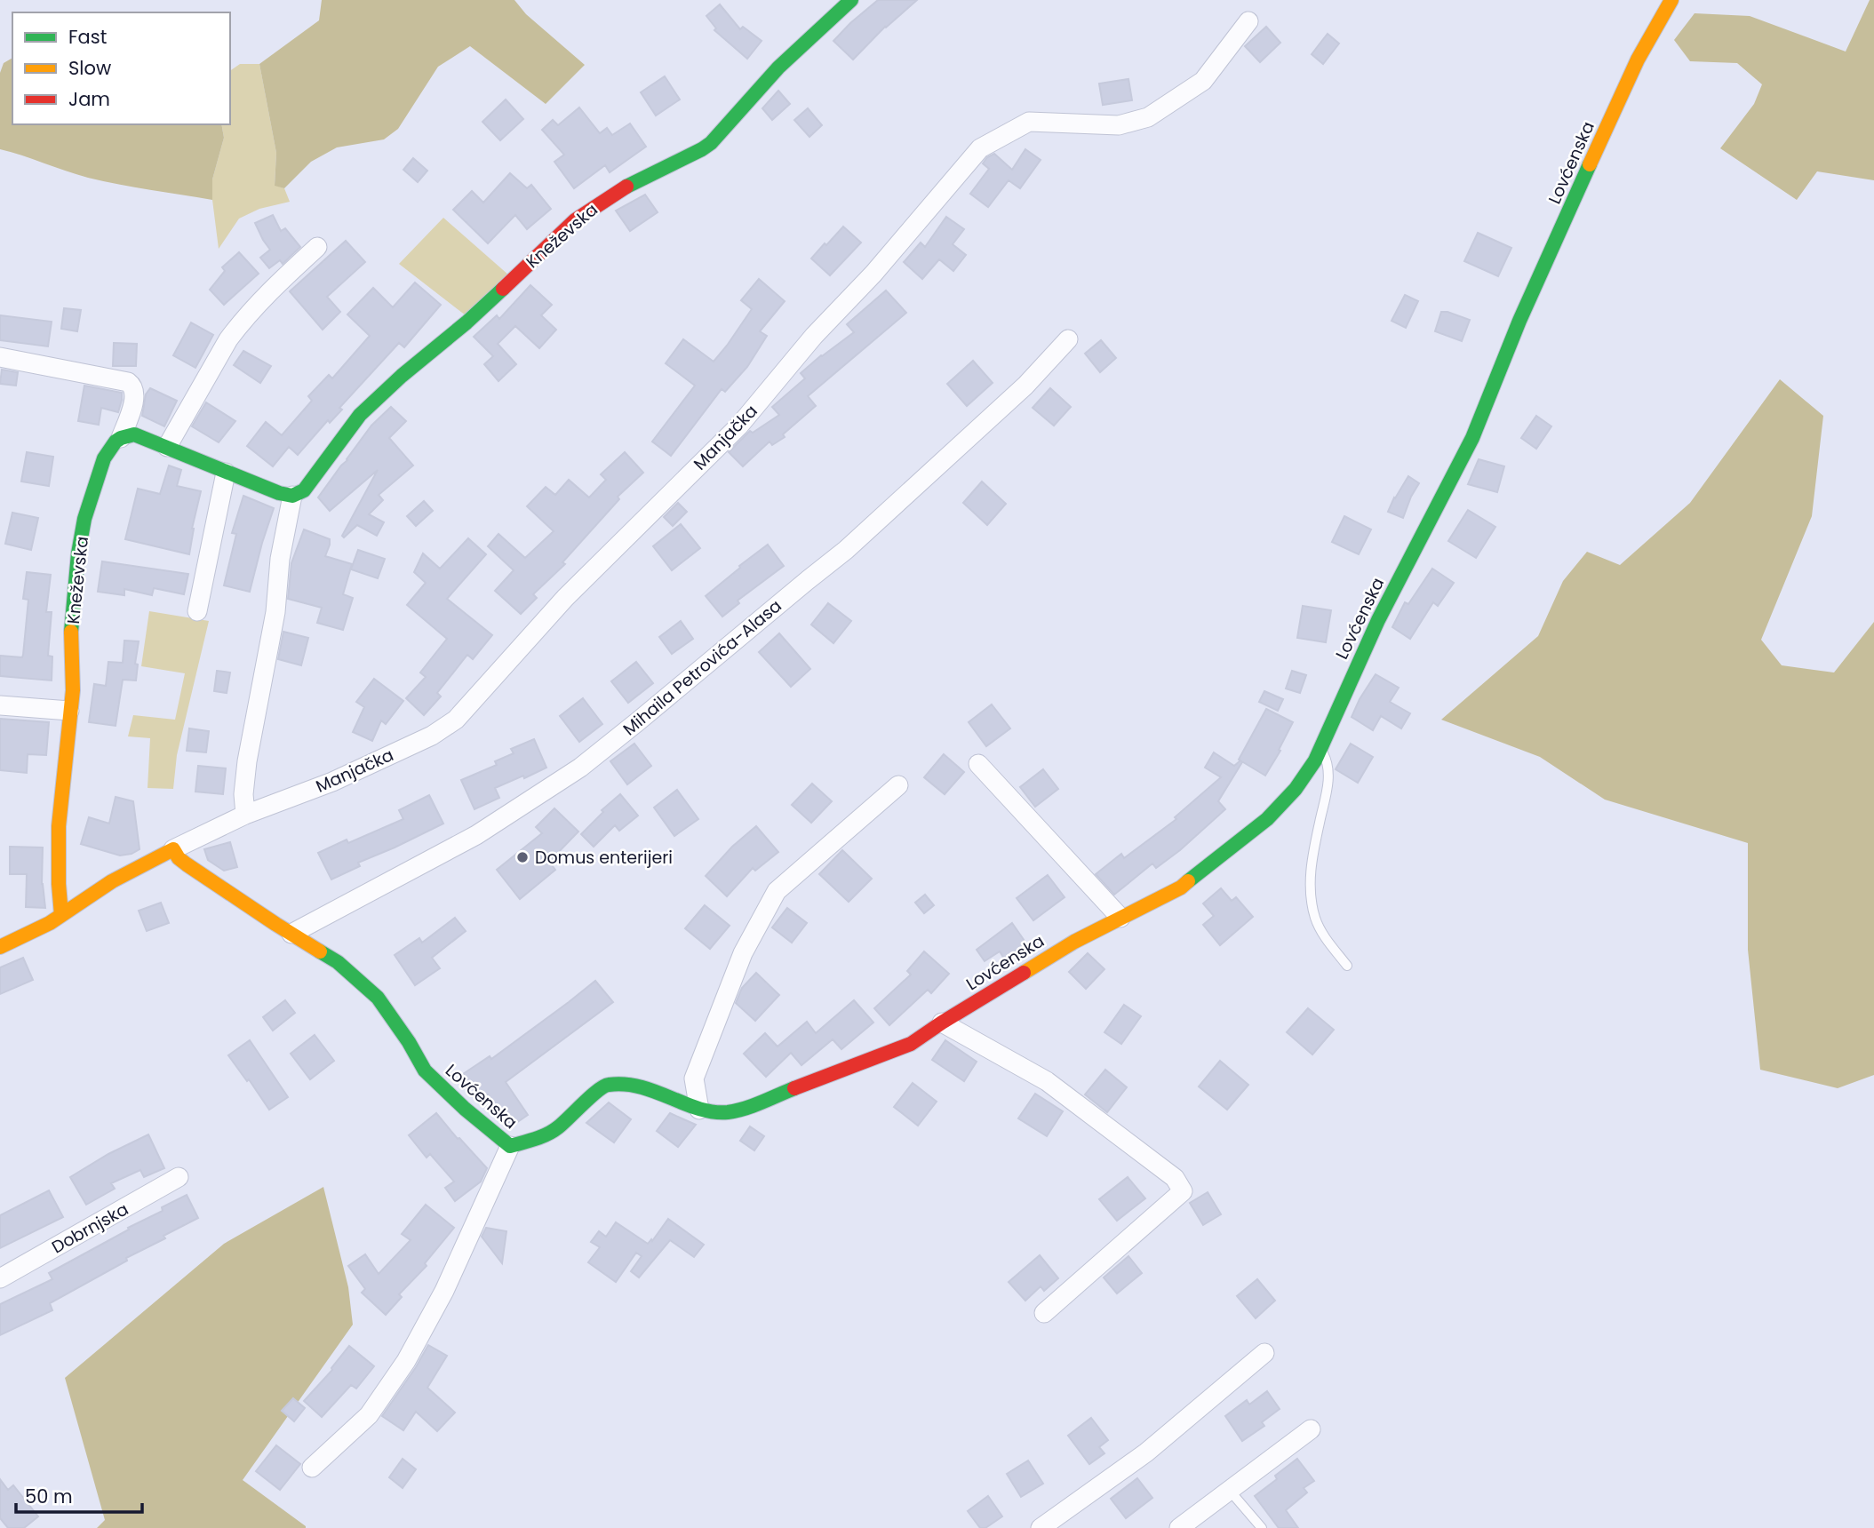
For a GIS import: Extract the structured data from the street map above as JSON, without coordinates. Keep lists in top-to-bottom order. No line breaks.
{"streets":{"street":["Lovćenska","Kneževska","Manjačka","Mihaila Petrovića-Alasa","Dobrnjska"]},"crossings":[["Lovćenska","Manjačka"],["Lovćenska","Mihaila Petrovića-Alasa"]],"places":["Domus enterijeri"],"legend":["Fast","Slow","Jam"],"scale_bar":"50 m"}
